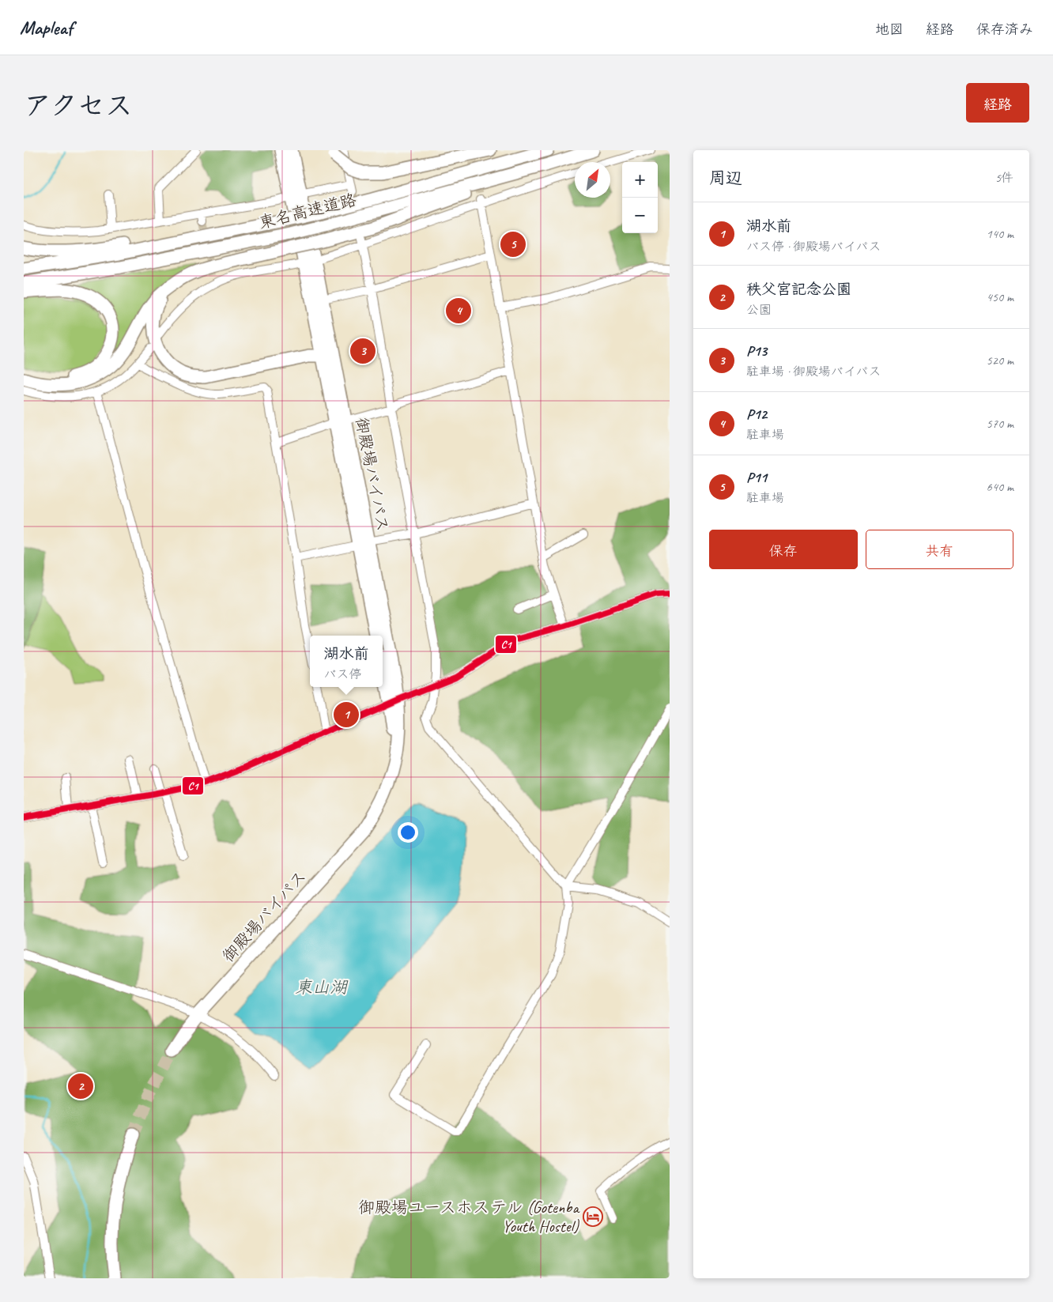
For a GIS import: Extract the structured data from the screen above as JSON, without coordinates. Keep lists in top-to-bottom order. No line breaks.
{"streets":{"highway":["東名高速道路","御殿場バイパス"]},"water":["東山湖"],"places":{"hotel":["御殿場ユースホステル (Gotenba Youth Hostel)"]},"lines":["transit line C1"],"north":"top right","page":{"header":"Mapleaf","nav":["地図","経路","保存済み"],"title":"アクセス","buttons":["経路",["保存","共有"]],"heading":["周辺","5件"],"map_buttons":["+","−"],"list":[{"mark":"1","name":"湖水前","note":"バス停 · 御殿場バイパス","value":"140 m"},{"mark":"2","name":"秩父宮記念公園","note":"公園","value":"450 m"},{"mark":"3","name":"P13","note":"駐車場 · 御殿場バイパス","value":"520 m"},{"mark":"4","name":"P12","note":"駐車場","value":"570 m"},{"mark":"5","name":"P11","note":"駐車場","value":"640 m"}],"pins":["5","4","3","1","2"],"popup":["湖水前","バス停"]}}
